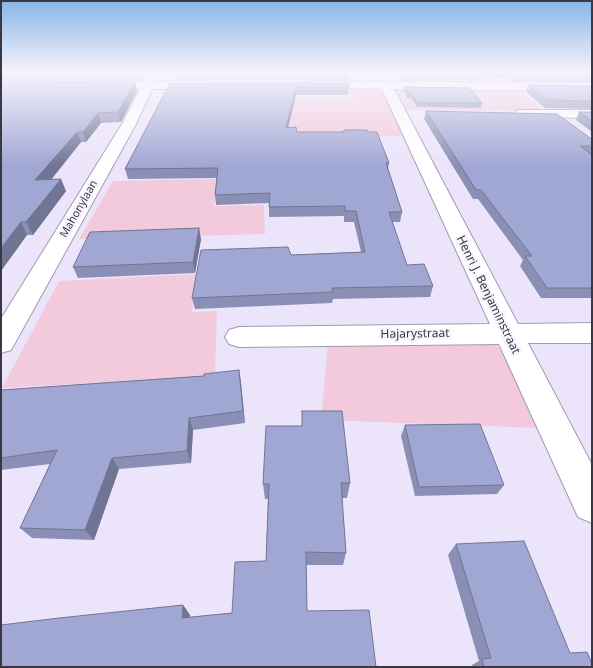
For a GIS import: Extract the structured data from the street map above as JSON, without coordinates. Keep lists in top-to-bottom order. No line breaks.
{"streets":{"street":["Mahonylaan","Henri J. Benjaminstraat","Hajarystraat"]},"crossings":[["Henri J. Benjaminstraat","Hajarystraat"]]}
